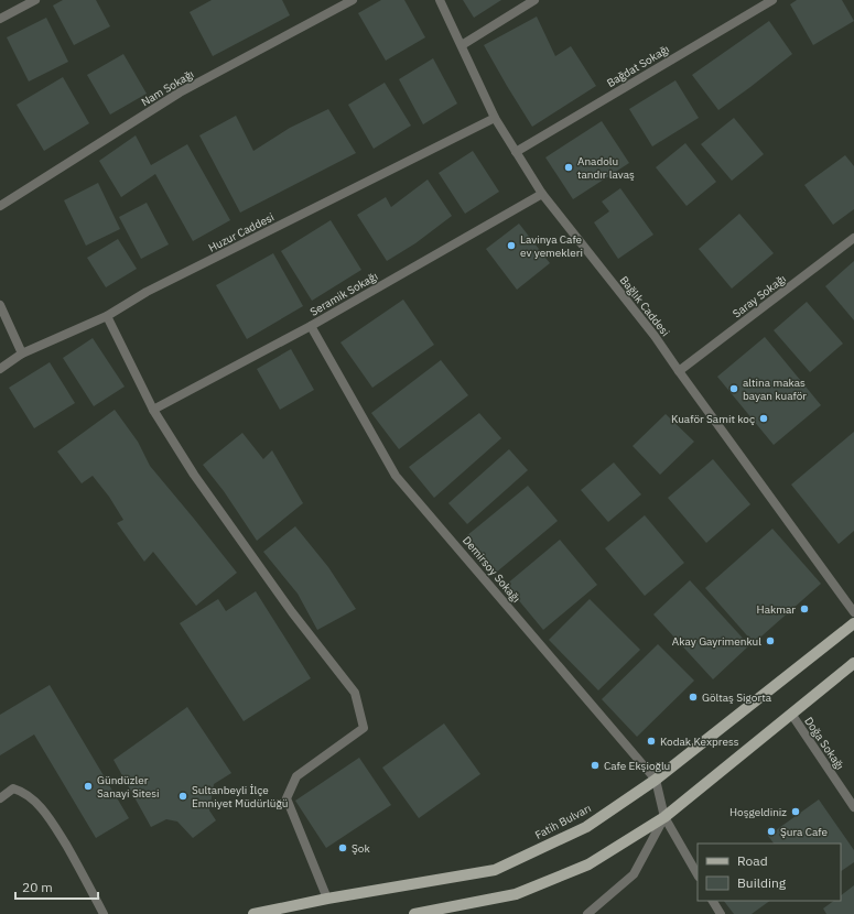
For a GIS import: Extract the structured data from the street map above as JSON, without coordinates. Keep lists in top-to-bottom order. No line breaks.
{"streets":{"main road":["Fatih Bulvarı"],"street":["Bağdat Sokağı","Nam Sokağı","Huzur Caddesi","Seramik Sokağı","Saray Sokağı","Bağlık Caddesi","Demirsoy Sokağı","Doğa Sokağı"]},"crossings":[["Bağdat Sokağı","Bağlık Caddesi"],["Huzur Caddesi","Bağlık Caddesi"],["Seramik Sokağı","Bağlık Caddesi"],["Seramik Sokağı","Demirsoy Sokağı"],["Saray Sokağı","Bağlık Caddesi"],["Demirsoy Sokağı","Fatih Bulvarı"]],"places":["Anadolu tandır lavaş","Lavinya Cafe ev yemekleri","altina makas bayan kuaför","Kuaför Samit koç","Hakmar","Akay Gayrimenkul","Göltaş Sigorta","Kodak Kexpress","Cafe Ekşioğlu","Gündüzler Sanayi Sitesi","Sultanbeyli İlçe Emniyet Müdürlüğü","Hoşgeldiniz","Şura Cafe","Şok"],"legend":["Road","Building"],"scale_bar":"20 m"}
